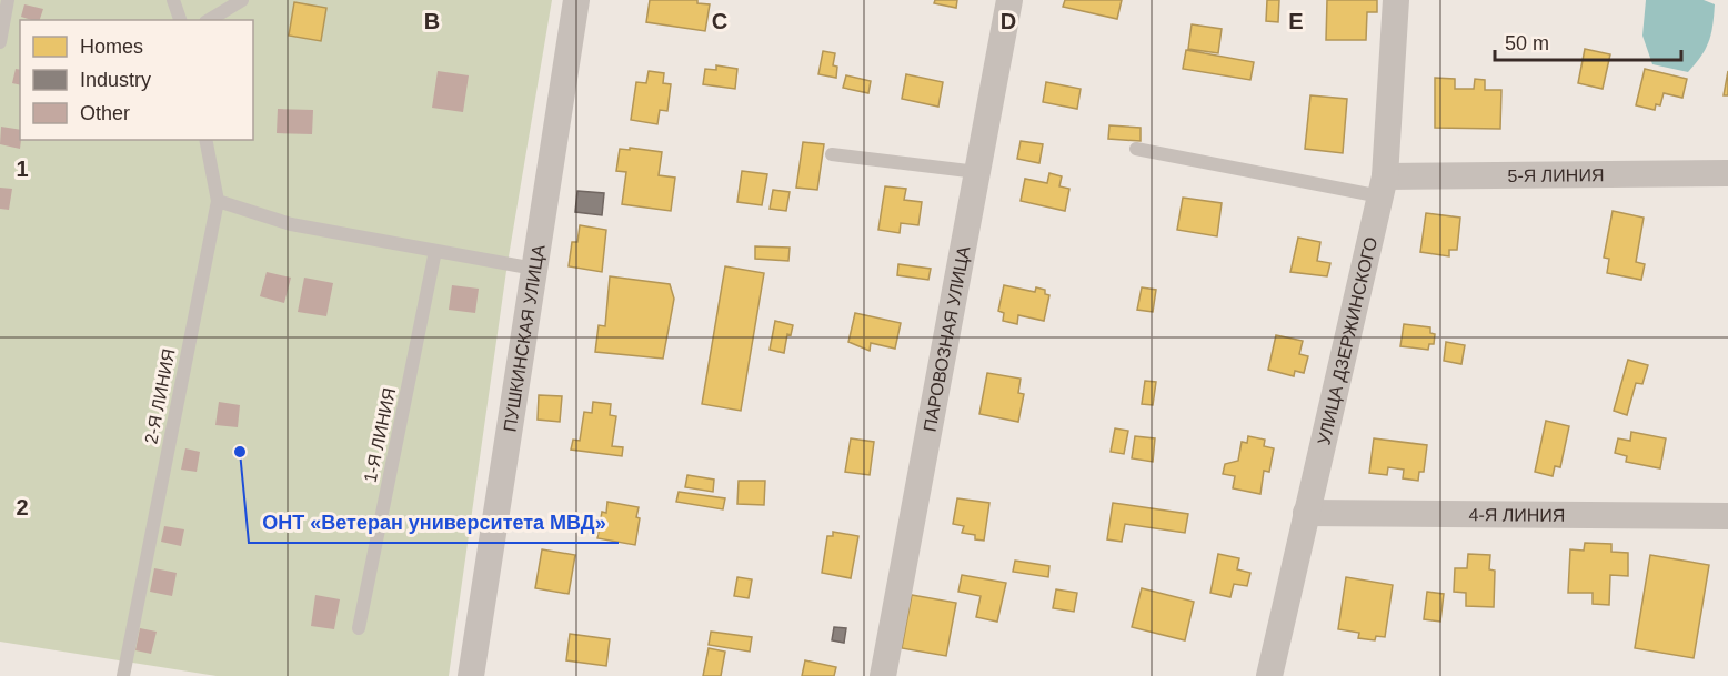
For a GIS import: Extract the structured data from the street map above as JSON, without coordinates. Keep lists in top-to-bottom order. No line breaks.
{"streets":{"street":["5-Я ЛИНИЯ","ПАРОВОЗНАЯ УЛИЦА","ПУШКИНСКАЯ УЛИЦА","УЛИЦА ДЗЕРЖИНСКОГО","4-Я ЛИНИЯ"],"lane":["2-Я ЛИНИЯ","1-Я ЛИНИЯ"]},"crossings":[["5-Я ЛИНИЯ","УЛИЦА ДЗЕРЖИНСКОГО"],["УЛИЦА ДЗЕРЖИНСКОГО","4-Я ЛИНИЯ"]],"places":["ОНТ «Ветеран университета МВД»"],"legend":["Homes","Industry","Other"],"scale_bar":"50 m","grid":{"columns":["B","C","D","E"],"rows":["1","2"]}}
